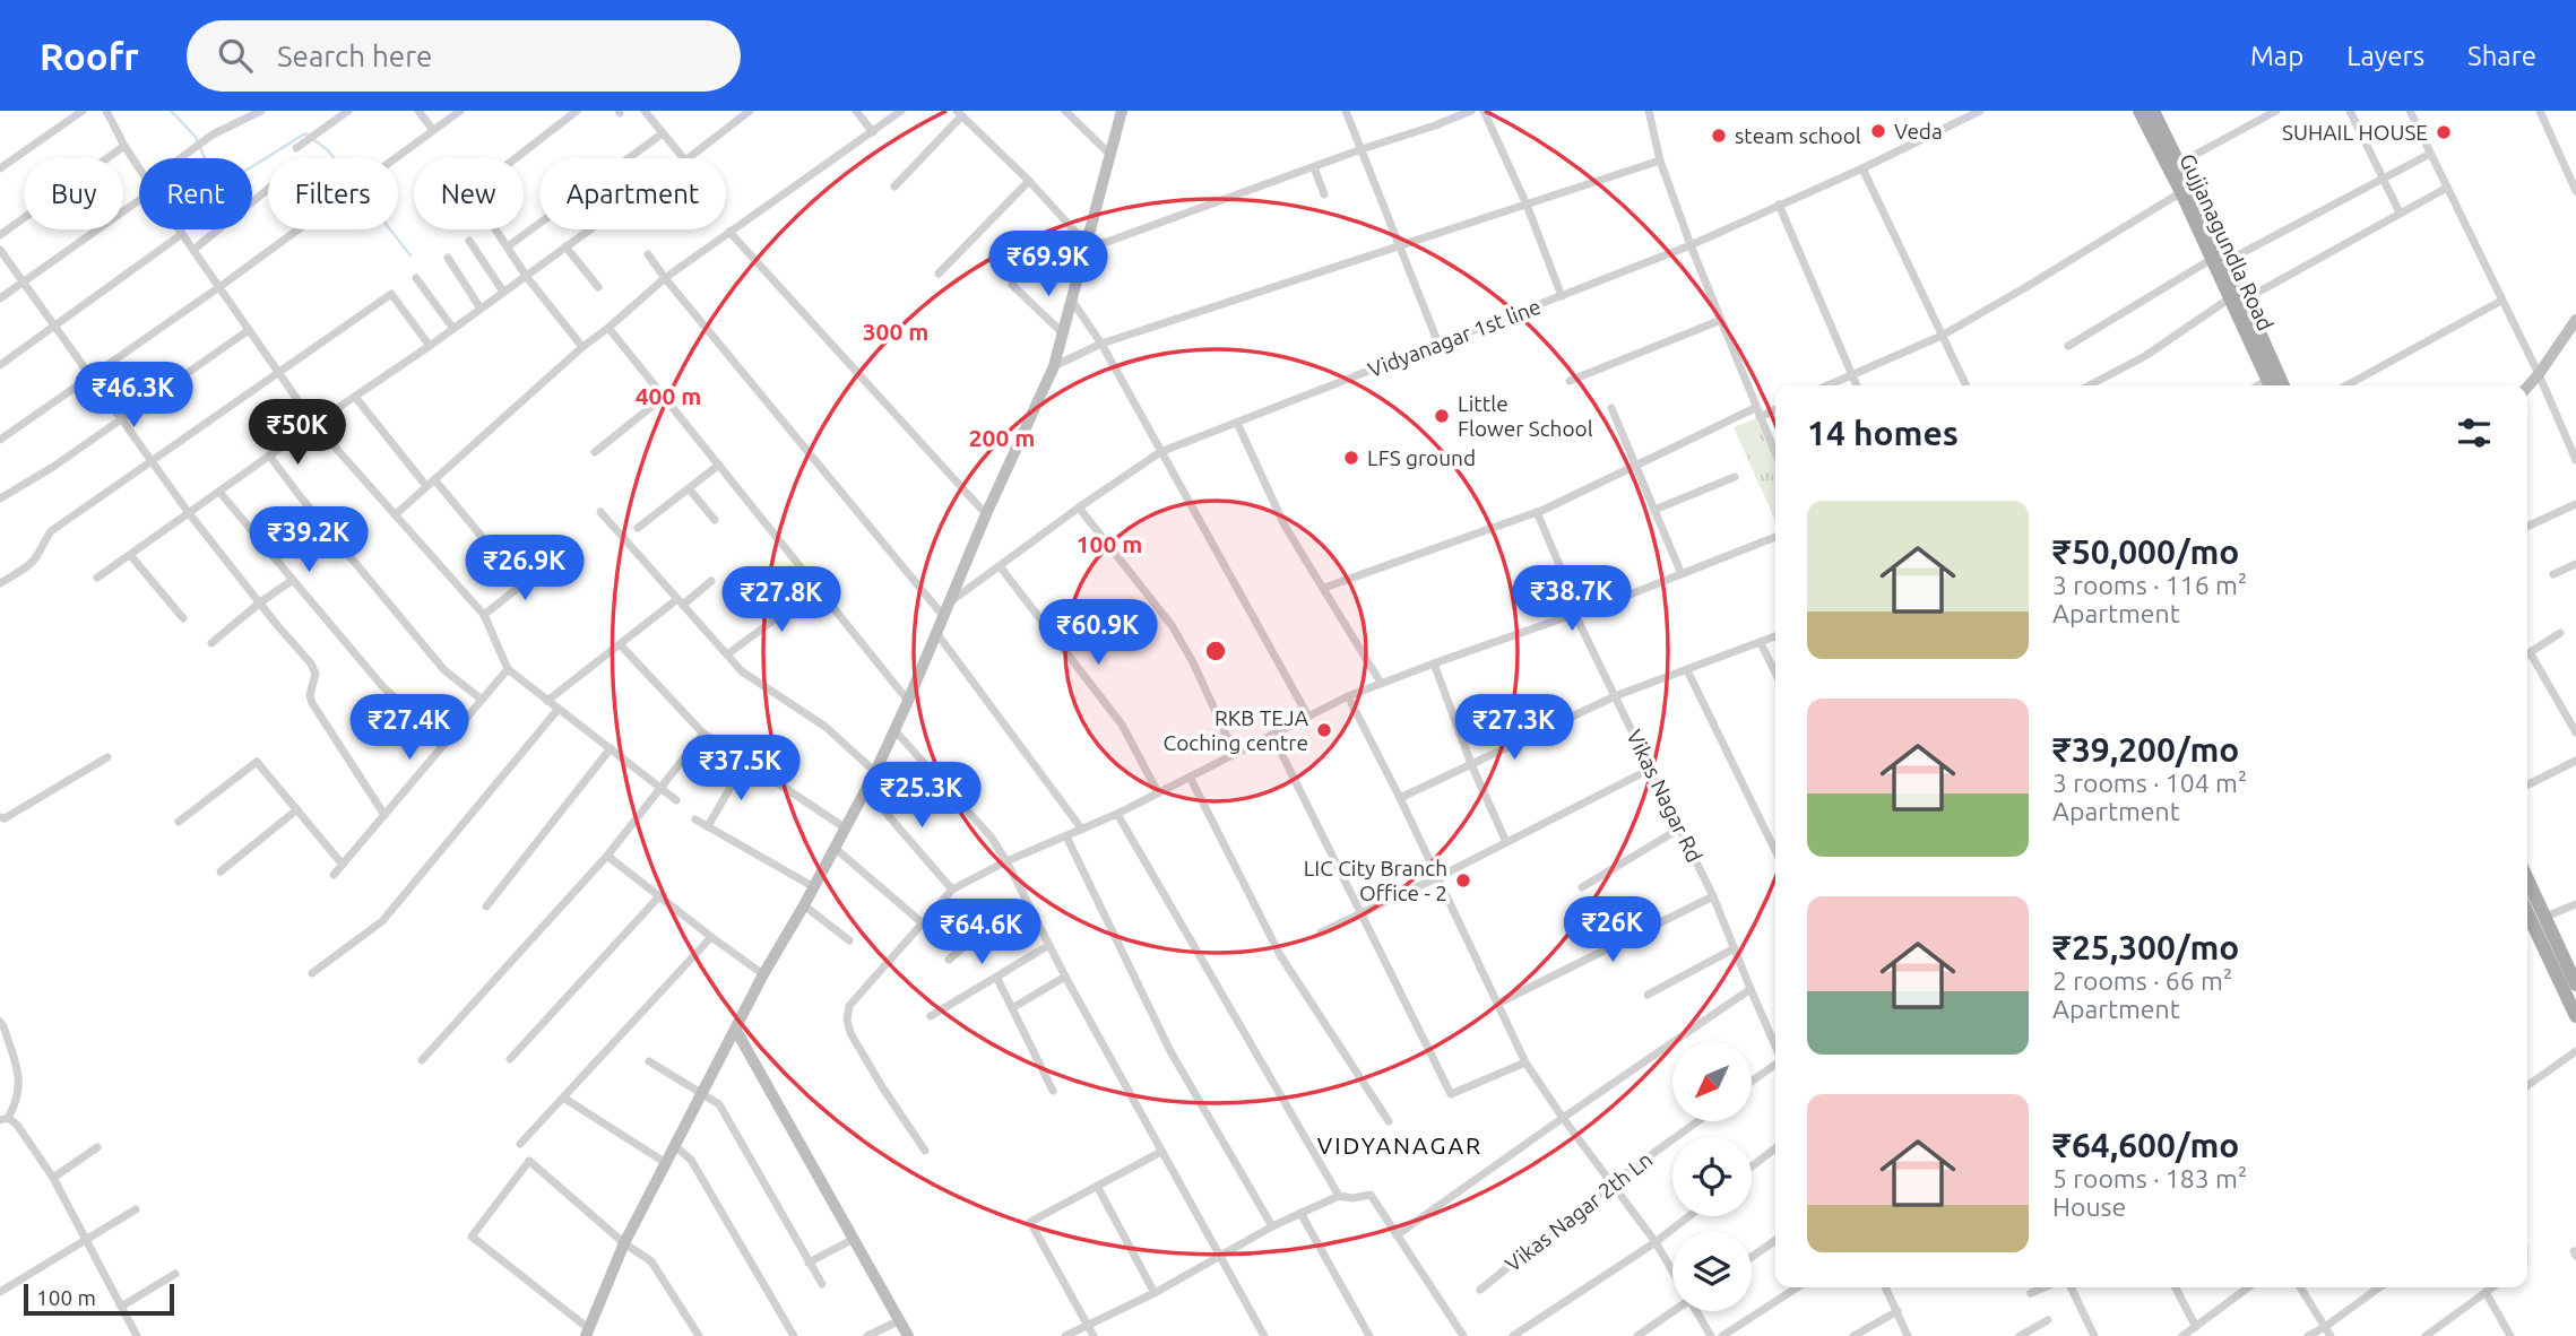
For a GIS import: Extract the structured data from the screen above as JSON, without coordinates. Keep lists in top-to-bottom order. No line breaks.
{"streets":{"main road":["Gujjanagundla Road"],"street":["Vidyanagar 1st line","Vikas Nagar Rd","Vikas Nagar 2th Ln"]},"districts":["VIDYANAGAR"],"places":["Veda","SUHAIL HOUSE","steam school","Little Flower School","LFS ground","RKB TEJA Coching centre","LIC City Branch Office - 2"],"scale_bar":"100 m","north":"bottom left","page":{"header":"Roofr","search":"Search here","nav":["Map","Layers","Share"],"chip":["Buy","Rent","Filters","New","Apartment"],"price":["₹69.9K","₹46.3K","₹50K","₹39.2K","₹26.9K","₹38.7K","₹27.8K","₹60.9K","₹27.4K","₹27.3K","₹37.5K","₹25.3K","₹26K","₹64.6K"],"heading":"14 homes","list":[{"name":"₹50,000/mo","note":"3 rooms · 116 m² · Apartment"},{"name":"₹39,200/mo","note":"3 rooms · 104 m² · Apartment"},{"name":"₹25,300/mo","note":"2 rooms · 66 m² · Apartment"},{"name":"₹64,600/mo","note":"5 rooms · 183 m² · House"}],"scale":"100 m"},"rings":["300 m","400 m","200 m","100 m"]}
